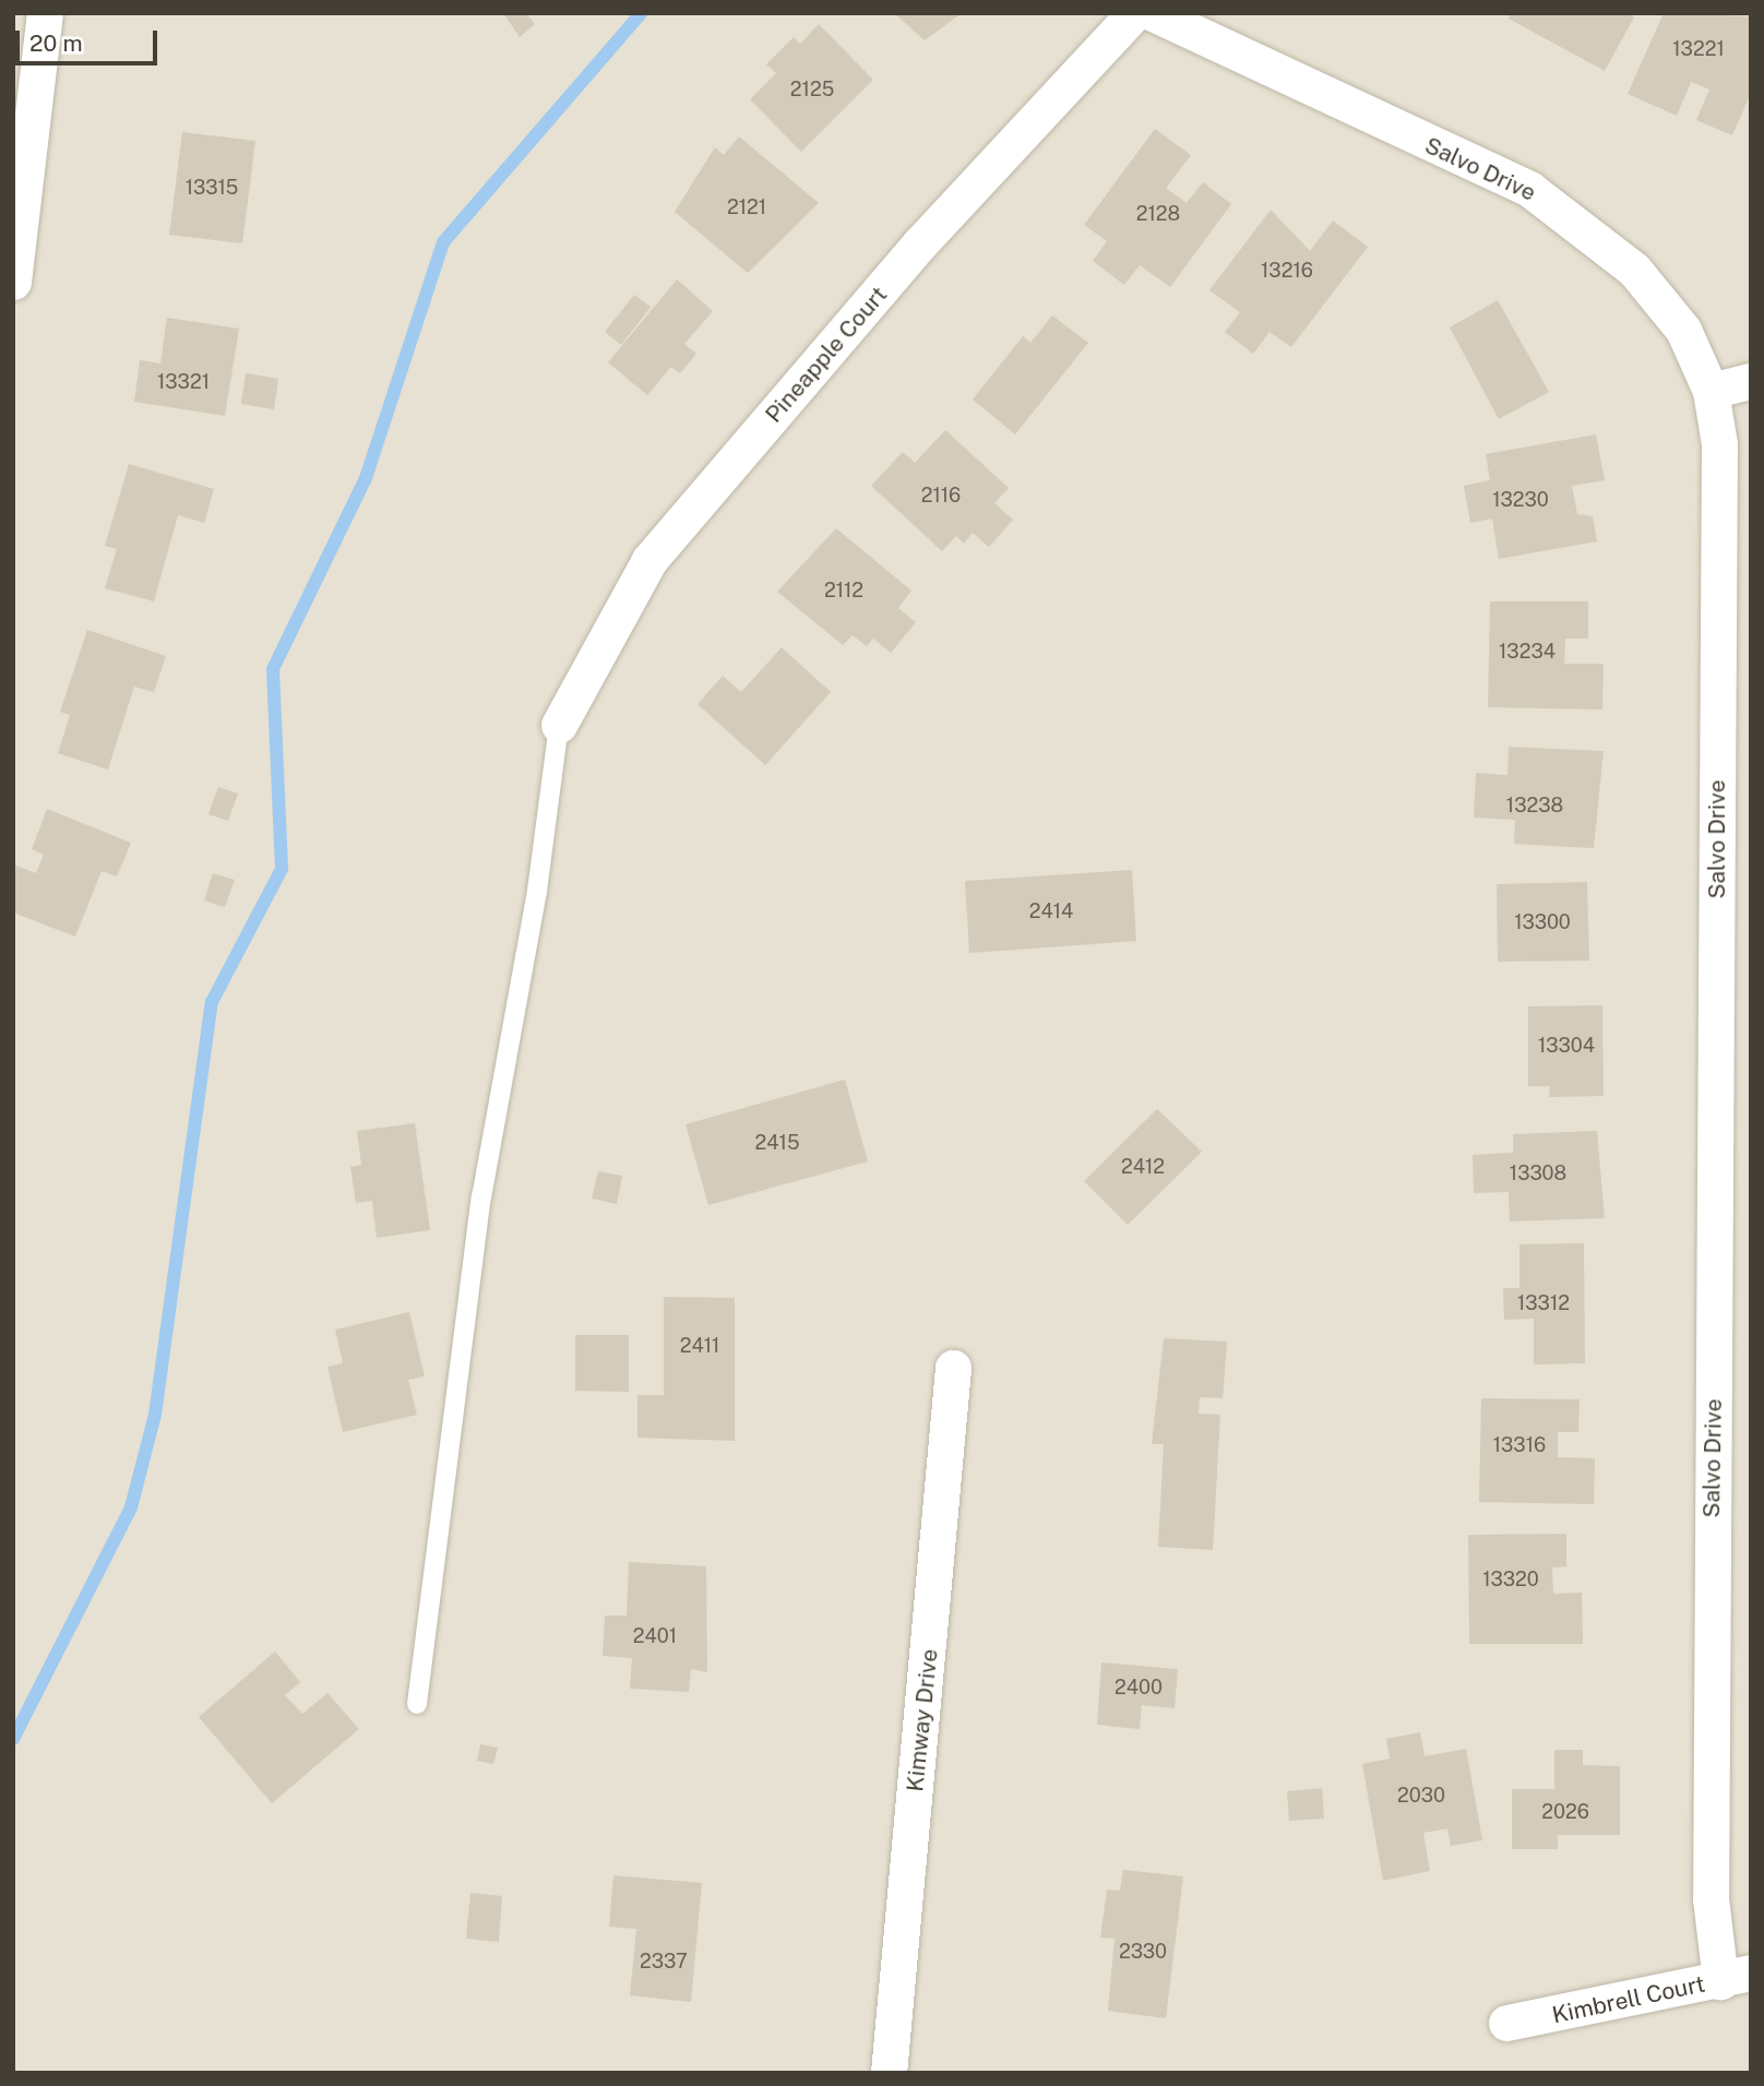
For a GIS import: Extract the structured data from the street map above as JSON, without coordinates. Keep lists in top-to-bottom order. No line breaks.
{"streets":{"street":["Salvo Drive","Pineapple Court","Kimway Drive","Kimbrell Court"]},"crossings":[["Salvo Drive","Kimbrell Court"]],"house_numbers":["13221","2125","13315","2121","2128","13216","13321","2116","13230","2112","13234","13238","2414","13300","13304","2415","2412","13308","13312","2411","13316","13320","2401","2400","2030","2026","2330","2337"],"scale_bar":"20 m"}
